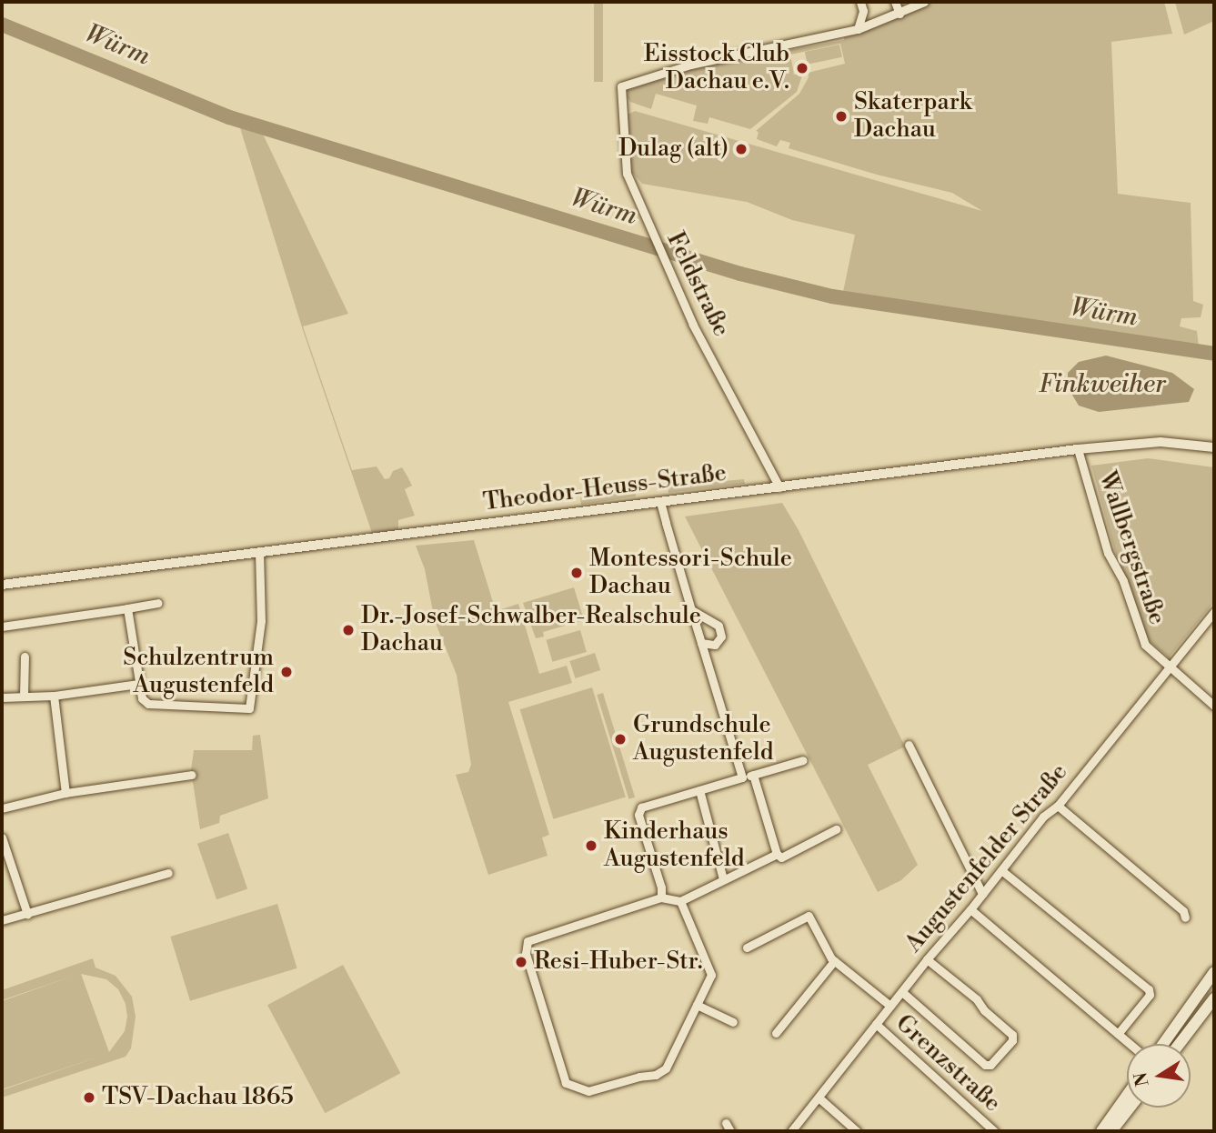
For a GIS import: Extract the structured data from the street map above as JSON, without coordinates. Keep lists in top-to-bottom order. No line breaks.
{"streets":{"street":["Feldstraße","Theodor-Heuss-Straße","Wallbergstraße","Augustenfelder Straße","Grenzstraße"]},"crossings":[["Feldstraße","Theodor-Heuss-Straße"],["Theodor-Heuss-Straße","Wallbergstraße"],["Wallbergstraße","Augustenfelder Straße"],["Augustenfelder Straße","Grenzstraße"]],"water":["Würm","Finkweiher"],"places":["Eisstock Club Dachau e.V.","Skaterpark Dachau","Dulag (alt)","Montessori-Schule Dachau","Dr.-Josef-Schwalber-Realschule Dachau","Schulzentrum Augustenfeld","Grundschule Augustenfeld","Kinderhaus Augustenfeld","Resi-Huber-Str.","TSV-Dachau 1865"],"north":"left"}
